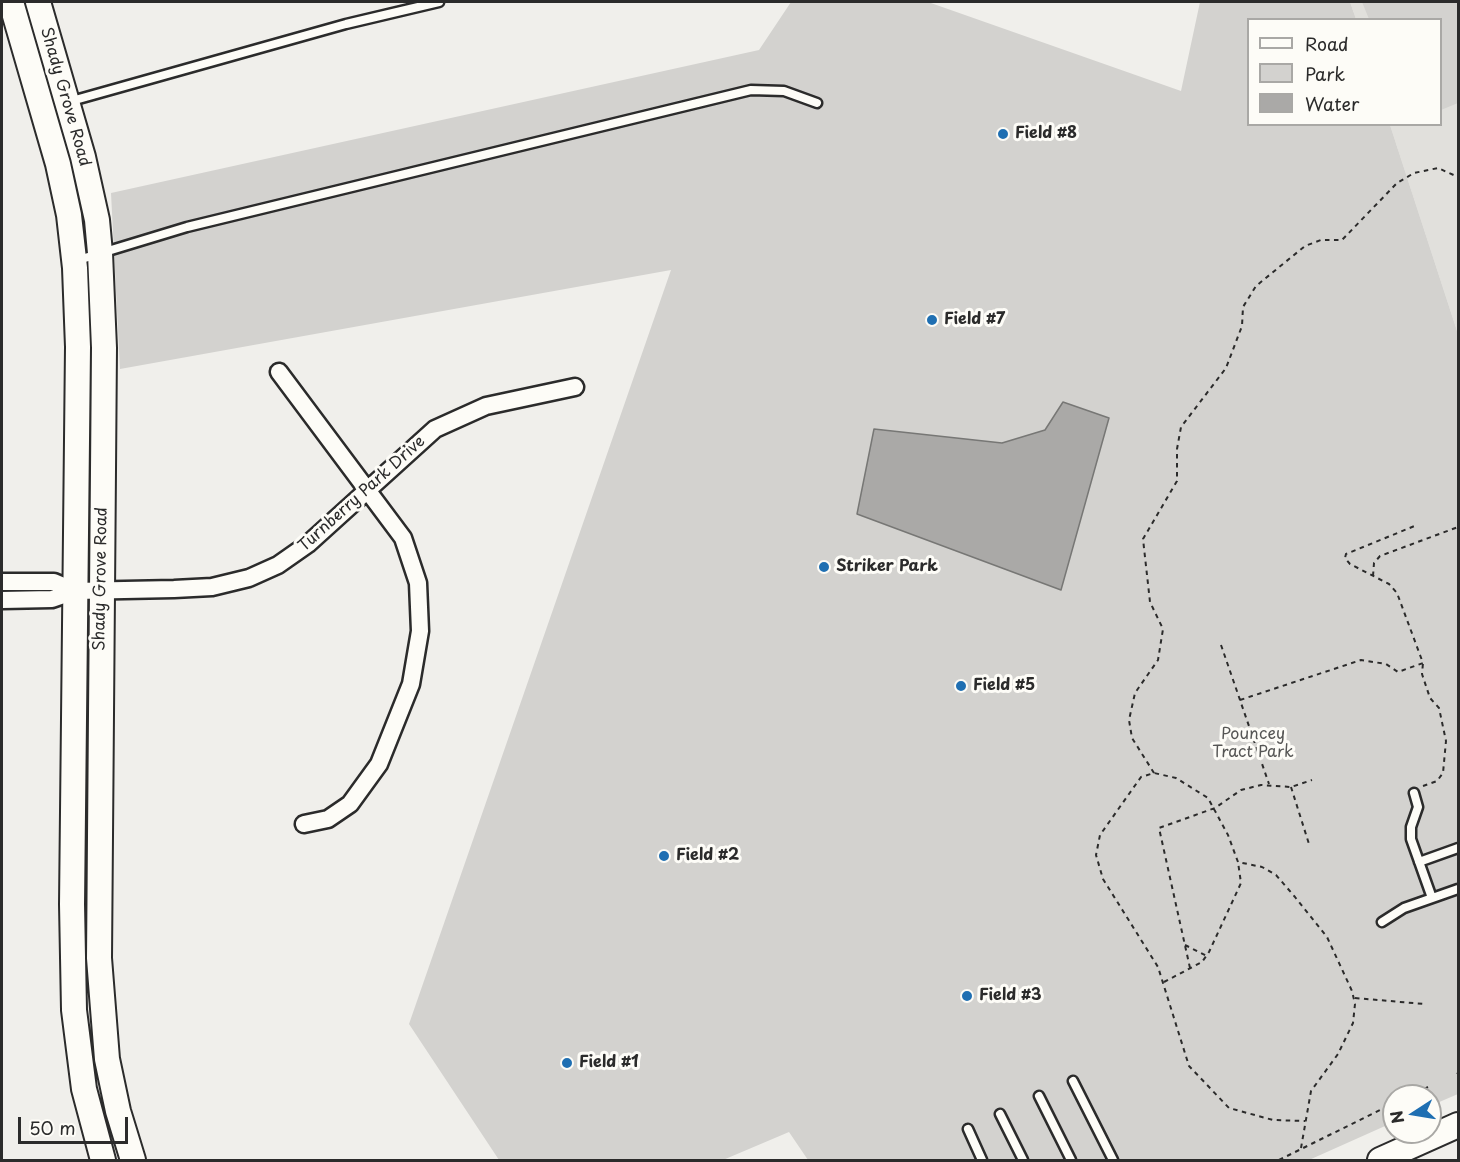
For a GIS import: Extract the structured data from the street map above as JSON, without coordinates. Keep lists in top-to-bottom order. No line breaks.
{"streets":{"main road":["Shady Grove Road"],"street":["Turnberry Park Drive"]},"crossings":[["Shady Grove Road","Turnberry Park Drive"]],"parks":["Pouncey Tract Park"],"places":["Field #8","Field #7","Striker Park","Field #5","Field #2","Field #3","Field #1"],"legend":["Road","Park","Water"],"scale_bar":"50 m","north":"left"}
